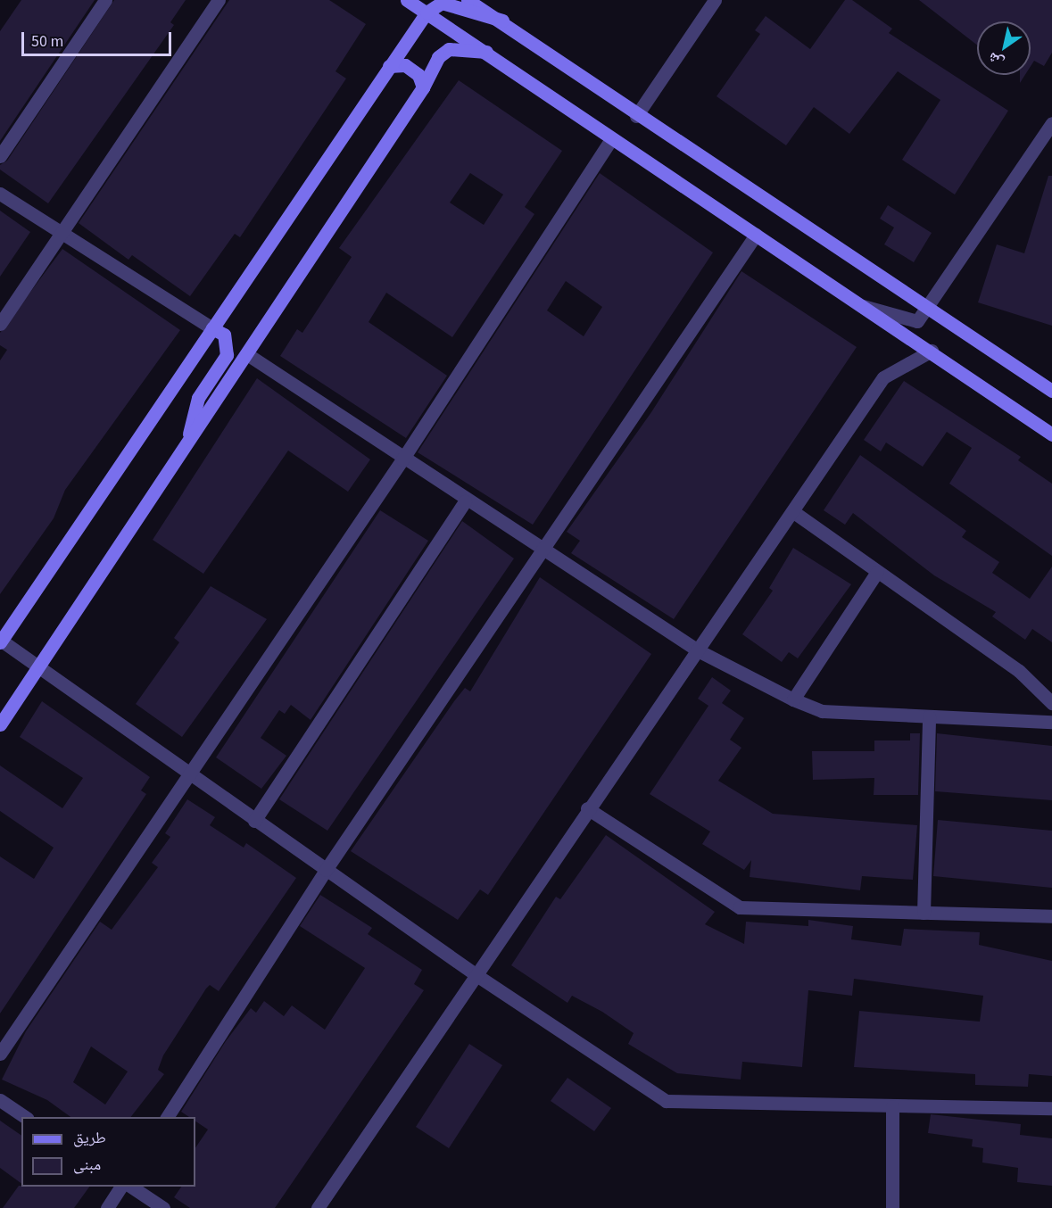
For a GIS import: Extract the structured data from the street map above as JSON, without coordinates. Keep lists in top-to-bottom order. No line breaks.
{"legend":["طريق","مبنى"],"scale_bar":"50 m","north":"bottom left"}
